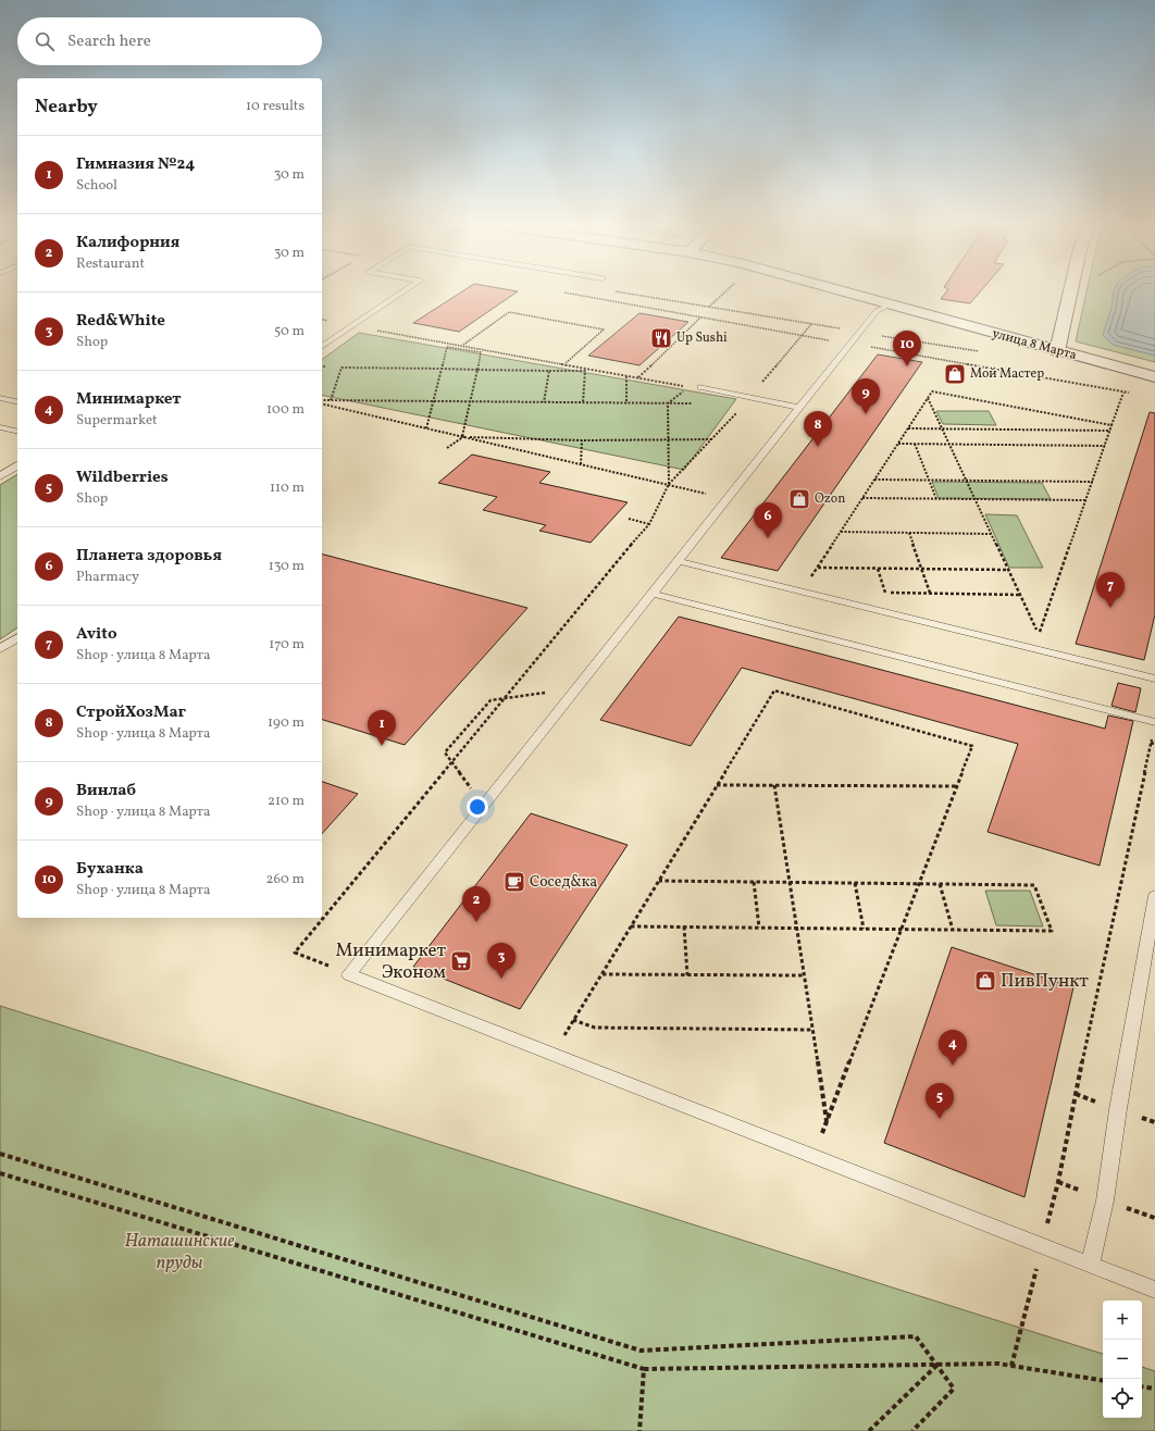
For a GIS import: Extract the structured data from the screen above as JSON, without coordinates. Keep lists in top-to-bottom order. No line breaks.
{"streets":{"street":["улица 8 Марта"]},"parks":["Наташинские пруды"],"places":{"restaurant":["Up Sushi"],"shop":["Мой Мастер","Ozon","ПивПункт"],"cafe":["Сосед&ка"],"supermarket":["Минимаркет Эконом"]},"page":{"search":"Search here","heading":["Nearby","10 results"],"list":[{"mark":"1","name":"Гимназия №24","note":"School","value":"30 m"},{"mark":"2","name":"Калифорния","note":"Restaurant","value":"30 m"},{"mark":"3","name":"Red&White","note":"Shop","value":"50 m"},{"mark":"4","name":"Минимаркет","note":"Supermarket","value":"100 m"},{"mark":"5","name":"Wildberries","note":"Shop","value":"110 m"},{"mark":"6","name":"Планета здоровья","note":"Pharmacy","value":"130 m"},{"mark":"7","name":"Avito","note":"Shop · улица 8 Марта","value":"170 m"},{"mark":"8","name":"СтройХозМаг","note":"Shop · улица 8 Марта","value":"190 m"},{"mark":"9","name":"Винлаб","note":"Shop · улица 8 Марта","value":"210 m"},{"mark":"10","name":"Буханка","note":"Shop · улица 8 Марта","value":"260 m"}],"pins":["10","9","8","6","7","1","2","3","4","5"],"map_buttons":["+","−"]}}
